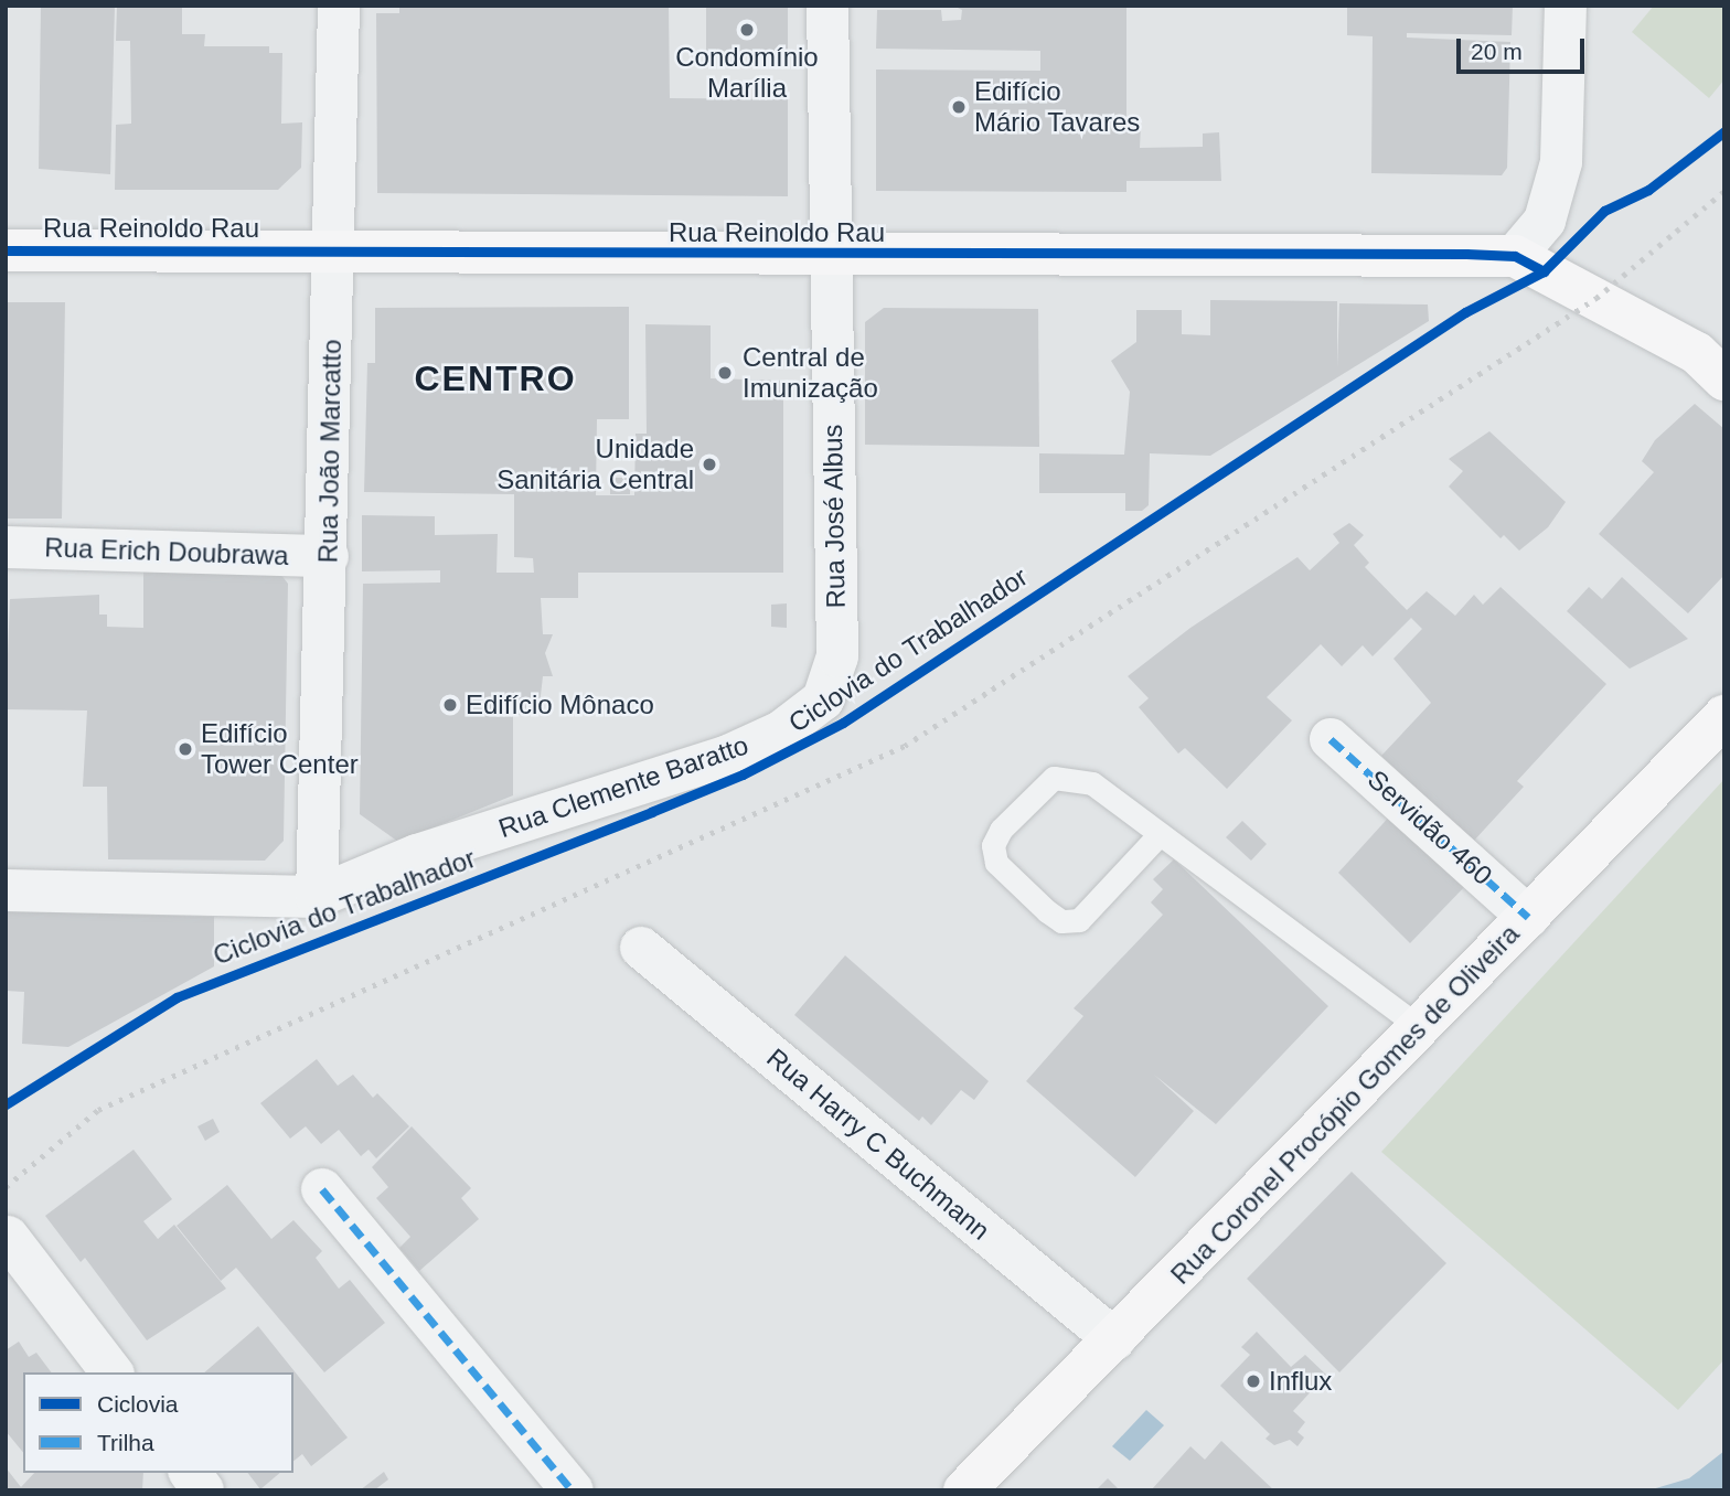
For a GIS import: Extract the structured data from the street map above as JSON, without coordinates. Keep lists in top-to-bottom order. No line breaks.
{"streets":{"main road":["Rua Reinoldo Rau","Rua Coronel Procópio Gomes de Oliveira"],"street":["Rua João Marcatto","Rua José Albus","Rua Erich Doubrawa","Rua Clemente Baratto","Servidão 460","Rua Harry C Buchmann"],"cycle path":["Ciclovia do Trabalhador"]},"crossings":[["Rua Reinoldo Rau","Rua João Marcatto"],["Rua Reinoldo Rau","Rua José Albus"],["Rua João Marcatto","Rua Erich Doubrawa"],["Rua João Marcatto","Rua Clemente Baratto"],["Rua José Albus","Rua Clemente Baratto"],["Servidão 460","Rua Coronel Procópio Gomes de Oliveira"],["Rua Coronel Procópio Gomes de Oliveira","Rua Harry C Buchmann"]],"districts":["CENTRO"],"places":["Condomínio Marília","Edifício Mário Tavares","Central de Imunização","Unidade Sanitária Central","Edifício Mônaco","Edifício Tower Center","Influx"],"legend":["Ciclovia","Trilha"],"scale_bar":"20 m"}
